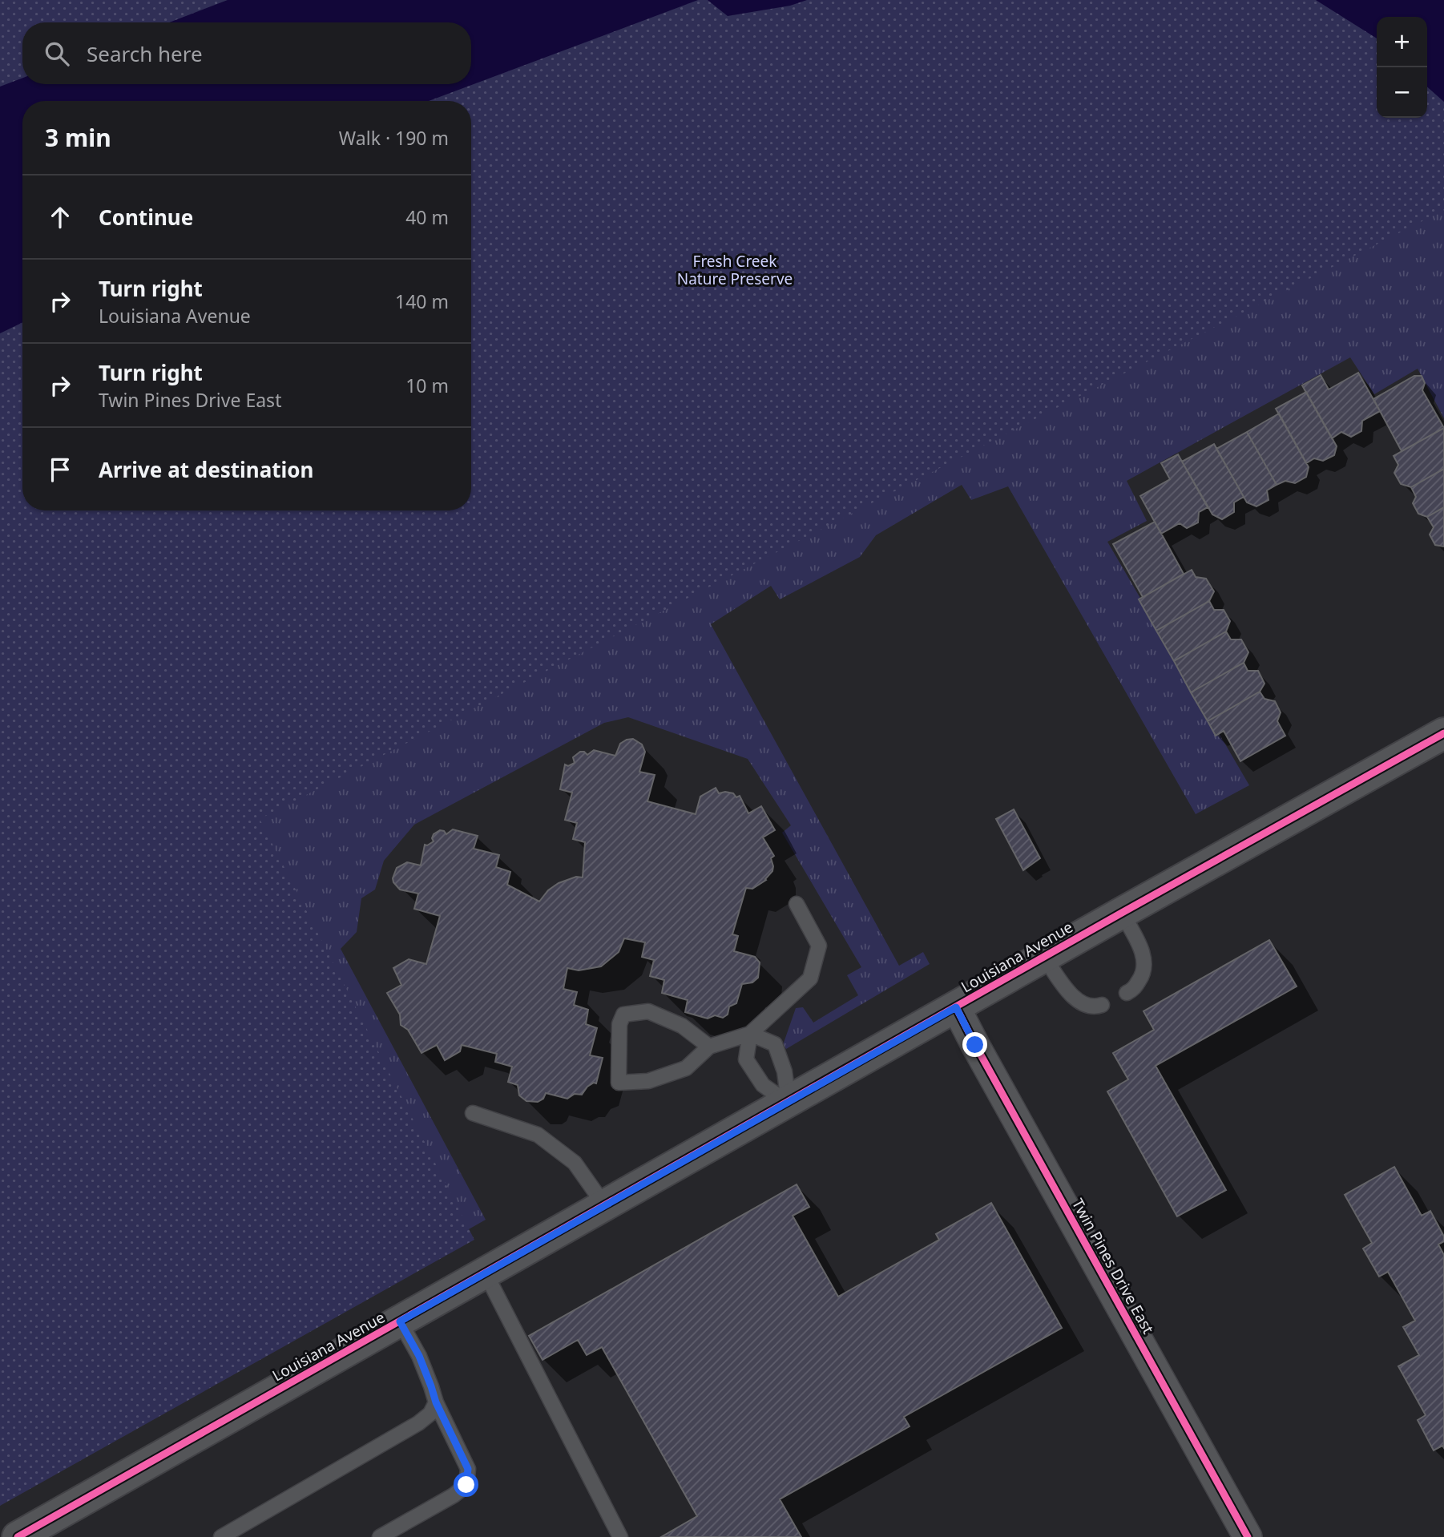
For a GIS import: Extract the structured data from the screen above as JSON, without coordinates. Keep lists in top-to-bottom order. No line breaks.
{"streets":{"street":["Louisiana Avenue","Twin Pines Drive East"]},"crossings":[["Louisiana Avenue","Twin Pines Drive East"]],"parks":["Fresh Creek Nature Preserve"],"page":{"map_buttons":["+","−"],"search":"Search here","heading":["3 min","Walk · 190 m"],"list":[["Continue","40 m"],["Turn right","Louisiana Avenue","140 m"],["Turn right","Twin Pines Drive East","10 m"],"Arrive at destination"]}}
